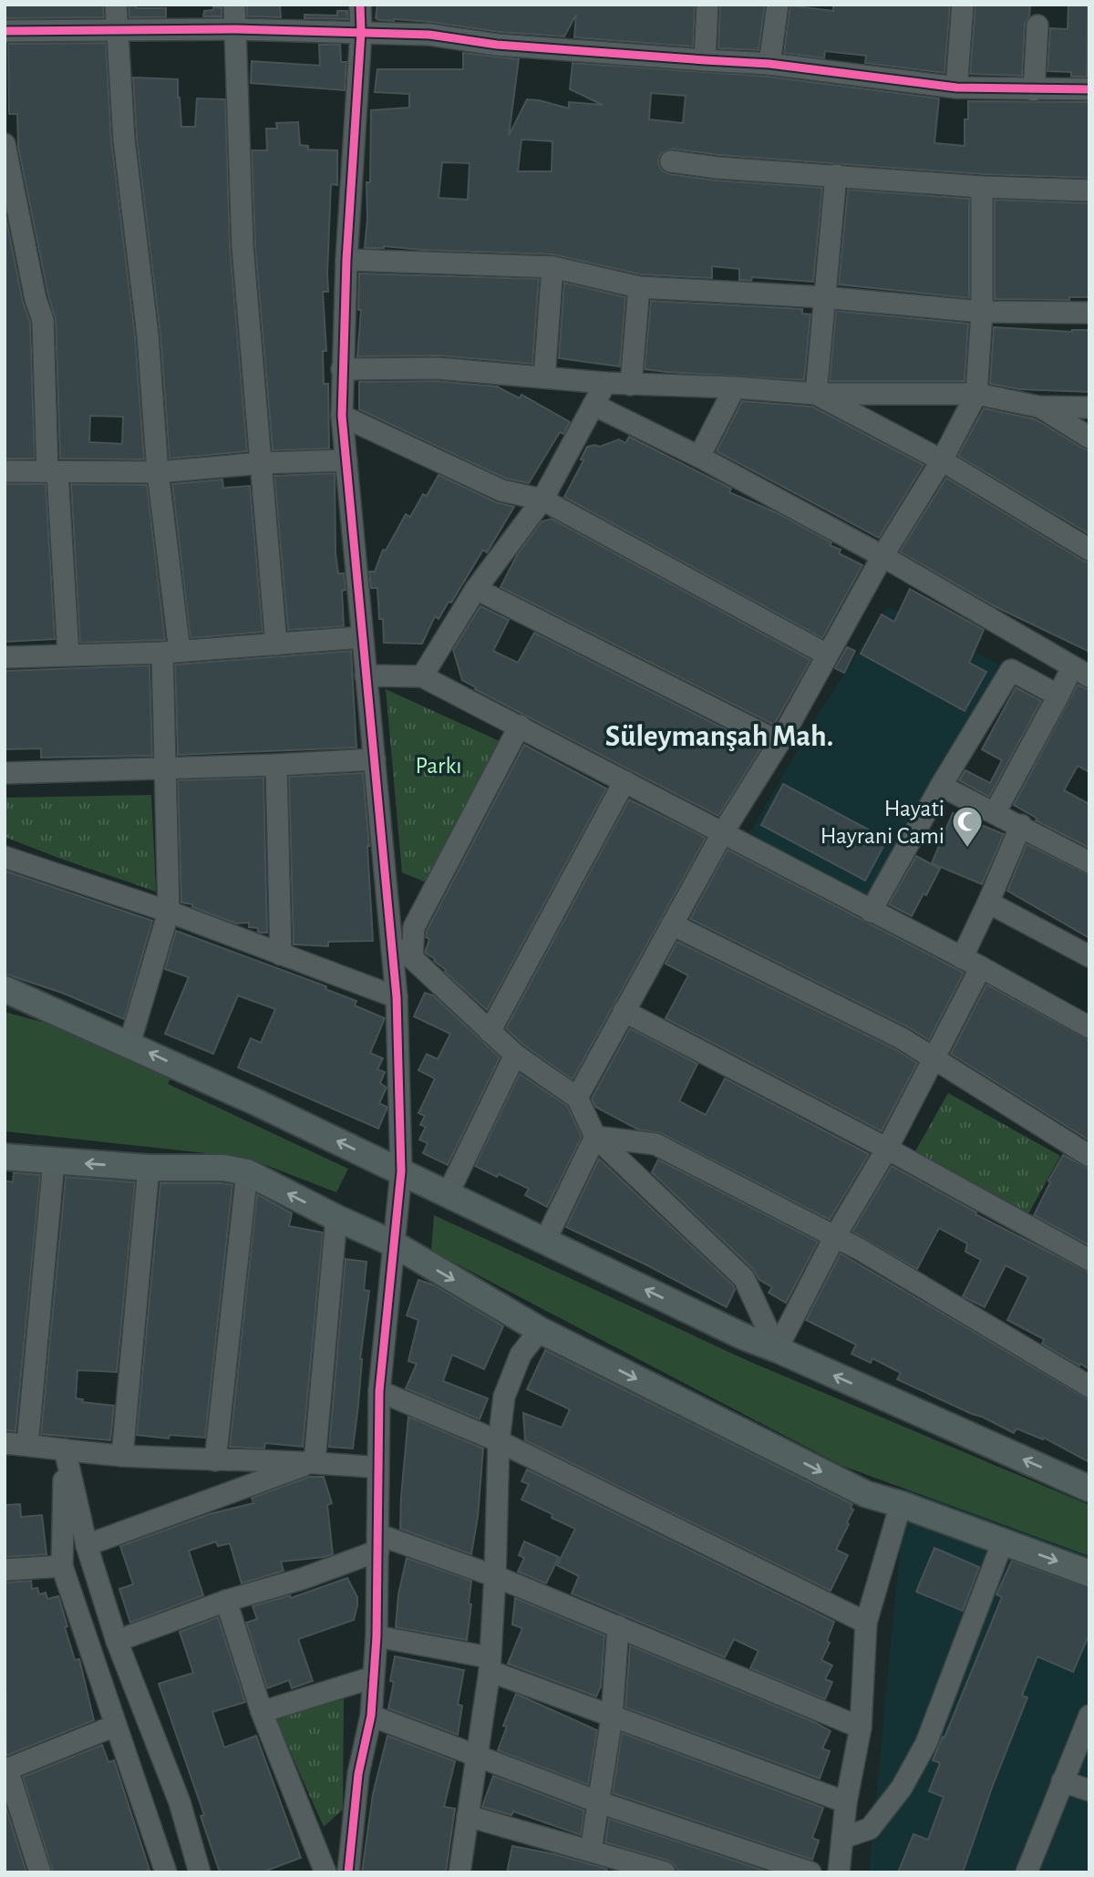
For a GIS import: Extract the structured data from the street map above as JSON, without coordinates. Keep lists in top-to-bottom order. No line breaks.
{"districts":["Süleymanşah Mah."],"parks":["Parkı"],"places":{"mosque":["Hayati Hayrani Cami"]}}
